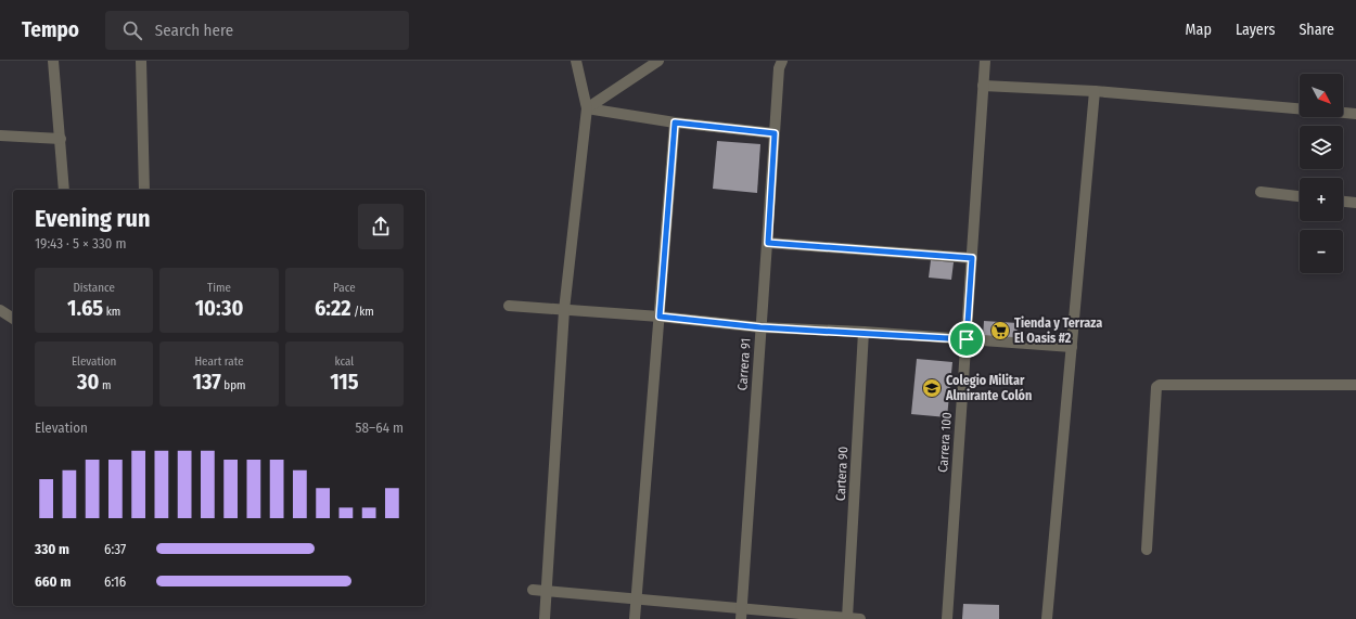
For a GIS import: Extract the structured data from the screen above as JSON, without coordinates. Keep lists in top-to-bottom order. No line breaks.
{"streets":{"street":["Carrera 91","Carrera 100","Cartera 90"]},"places":{"supermarket":["Tienda y Terraza El Oasis #2"],"school or university":["Colegio Militar Almirante Colón"]},"north":"bottom right","page":{"header":"Tempo","search":"Search here","nav":["Map","Layers","Share"],"map_buttons":["+","−"],"heading":["Evening run","19:43 · 5 × 330 m"],"stats":[["Distance","1.65 km"],["Time","10:30"],["Pace","6:22 /km"],["Elevation","30 m"],["Heart rate","137 bpm"],["kcal","115"]],"chart":["Elevation","58–64 m"],"list":[{"name":"330 m","note":"6:37"},{"name":"660 m","note":"6:16"}]}}
